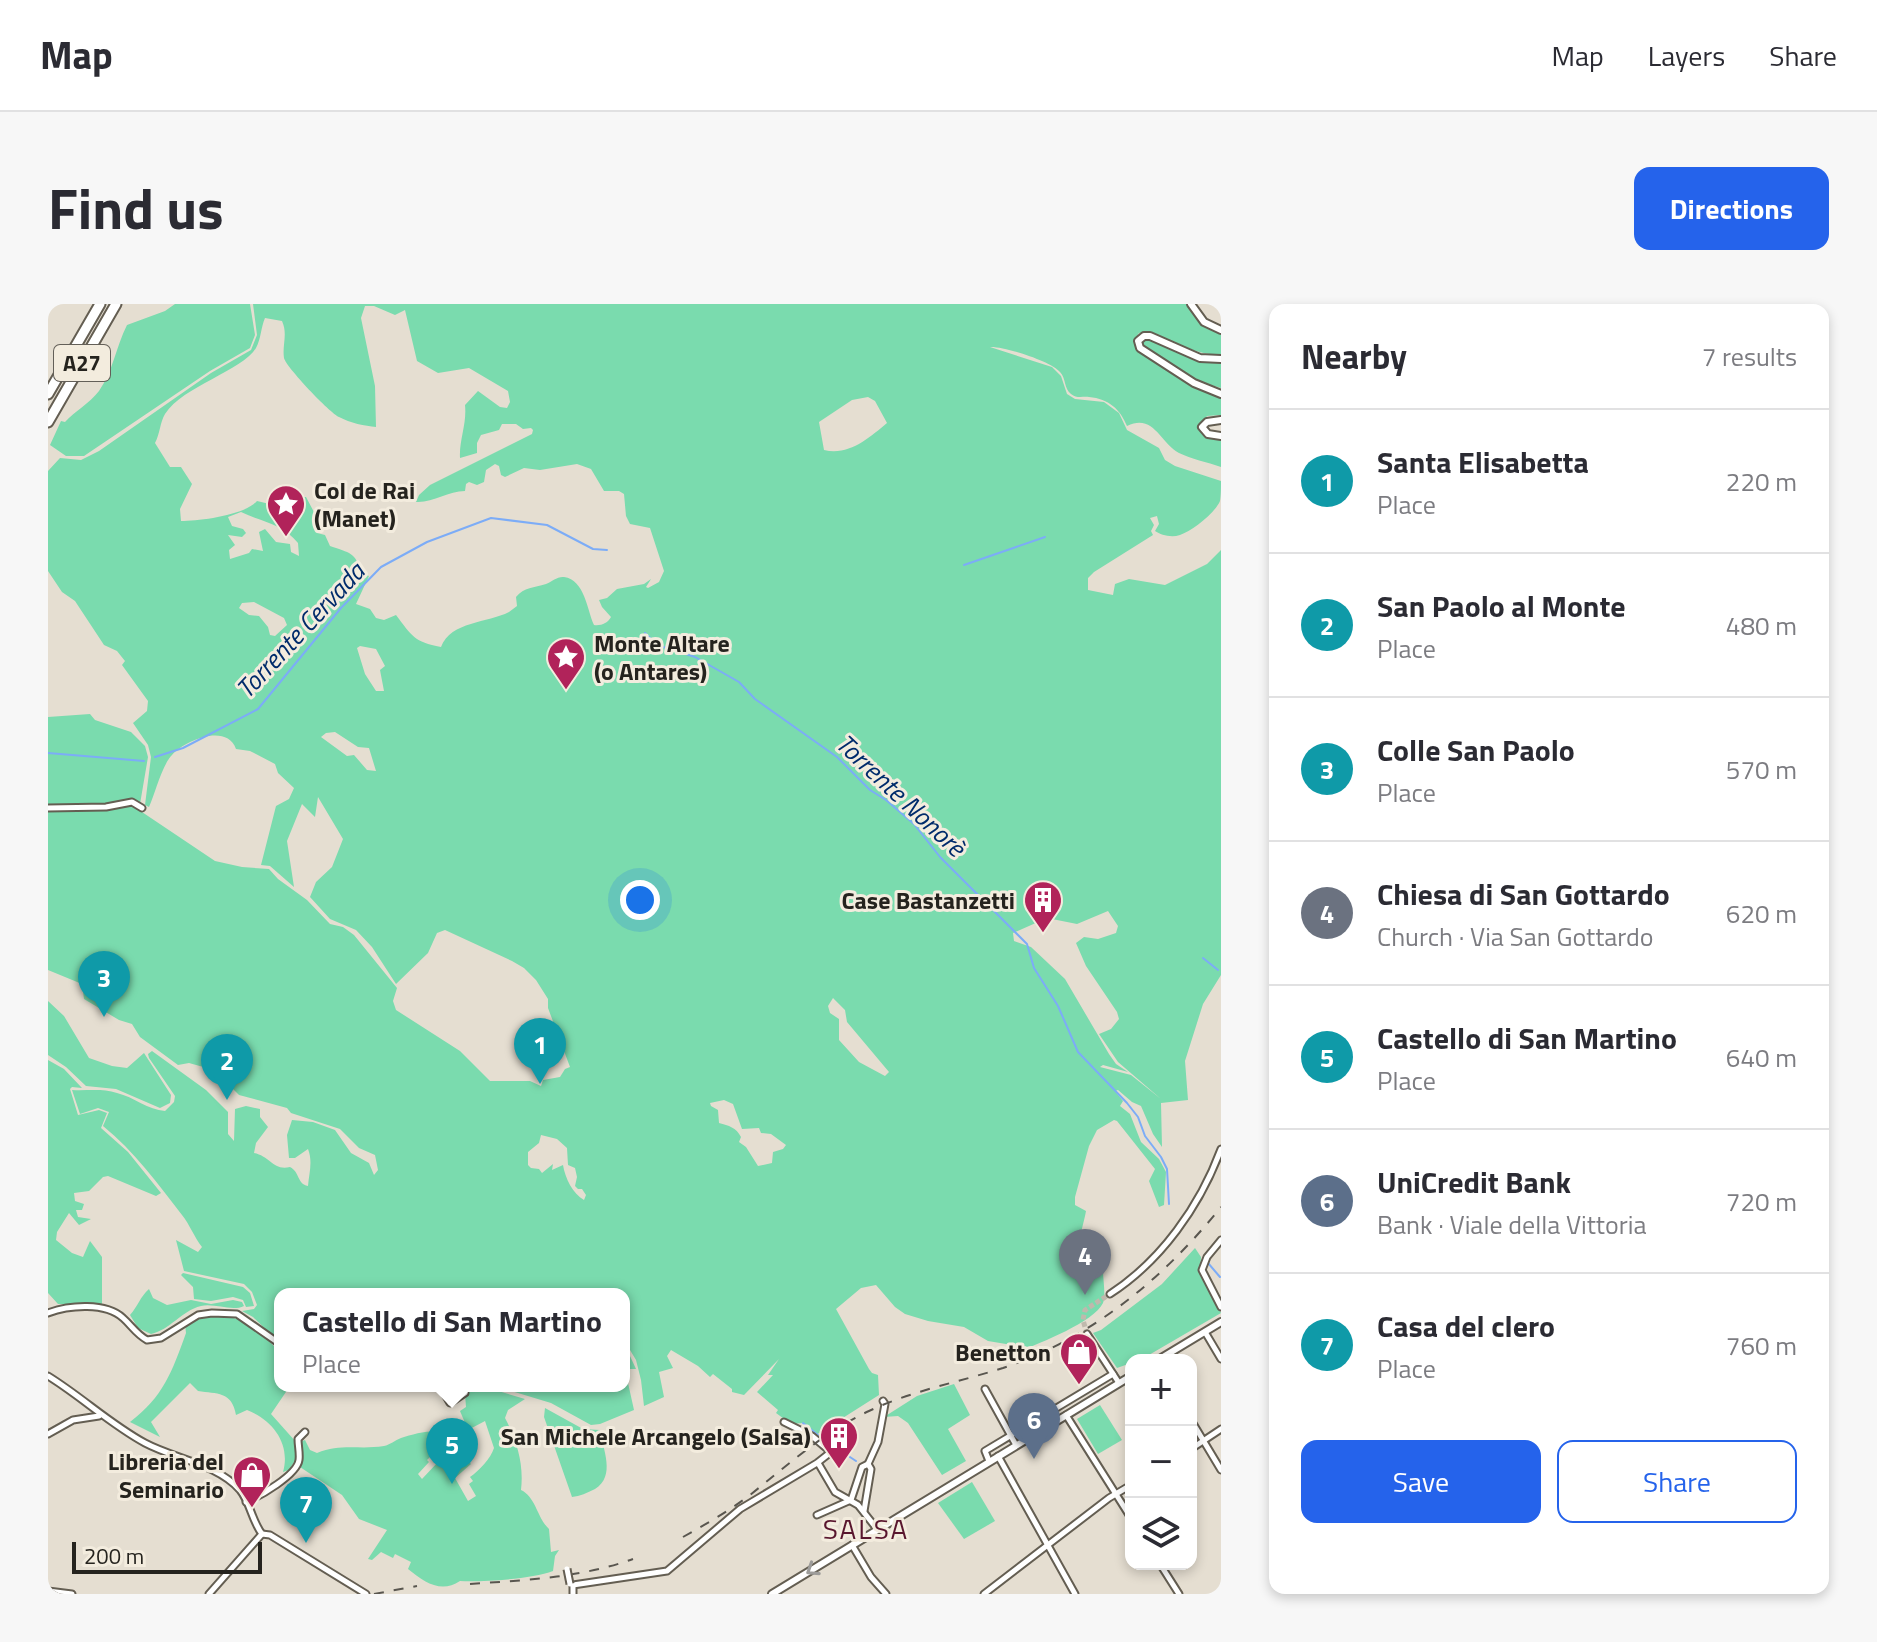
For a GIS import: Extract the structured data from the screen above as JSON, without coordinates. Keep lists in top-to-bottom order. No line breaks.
{"streets":{"highway":["A27"]},"districts":["SALSA"],"water":["Torrente Cervada","Torrente Nonorè"],"places":{"place":["Col de Rai (Manet)","Monte Altare (o Antares)"],"building":["Case Bastanzetti","San Michele Arcangelo (Salsa)"],"shop":["Benetton","Libreria del Seminario"]},"scale_bar":"200 m","page":{"header":"Map","nav":["Map","Layers","Share"],"title":"Find us","buttons":["Directions",["Save","Share"]],"heading":["Nearby","7 results"],"list":[{"mark":"1","name":"Santa Elisabetta","note":"Place","value":"220 m"},{"mark":"2","name":"San Paolo al Monte","note":"Place","value":"480 m"},{"mark":"3","name":"Colle San Paolo","note":"Place","value":"570 m"},{"mark":"4","name":"Chiesa di San Gottardo","note":"Church · Via San Gottardo","value":"620 m"},{"mark":"5","name":"Castello di San Martino","note":"Place","value":"640 m"},{"mark":"6","name":"UniCredit Bank","note":"Bank · Viale della Vittoria","value":"720 m"},{"mark":"7","name":"Casa del clero","note":"Place","value":"760 m"}],"pins":["3","1","2","4","6","5","7"],"popup":["Castello di San Martino","Place"],"map_buttons":["+","−"],"scale":"200 m"}}
